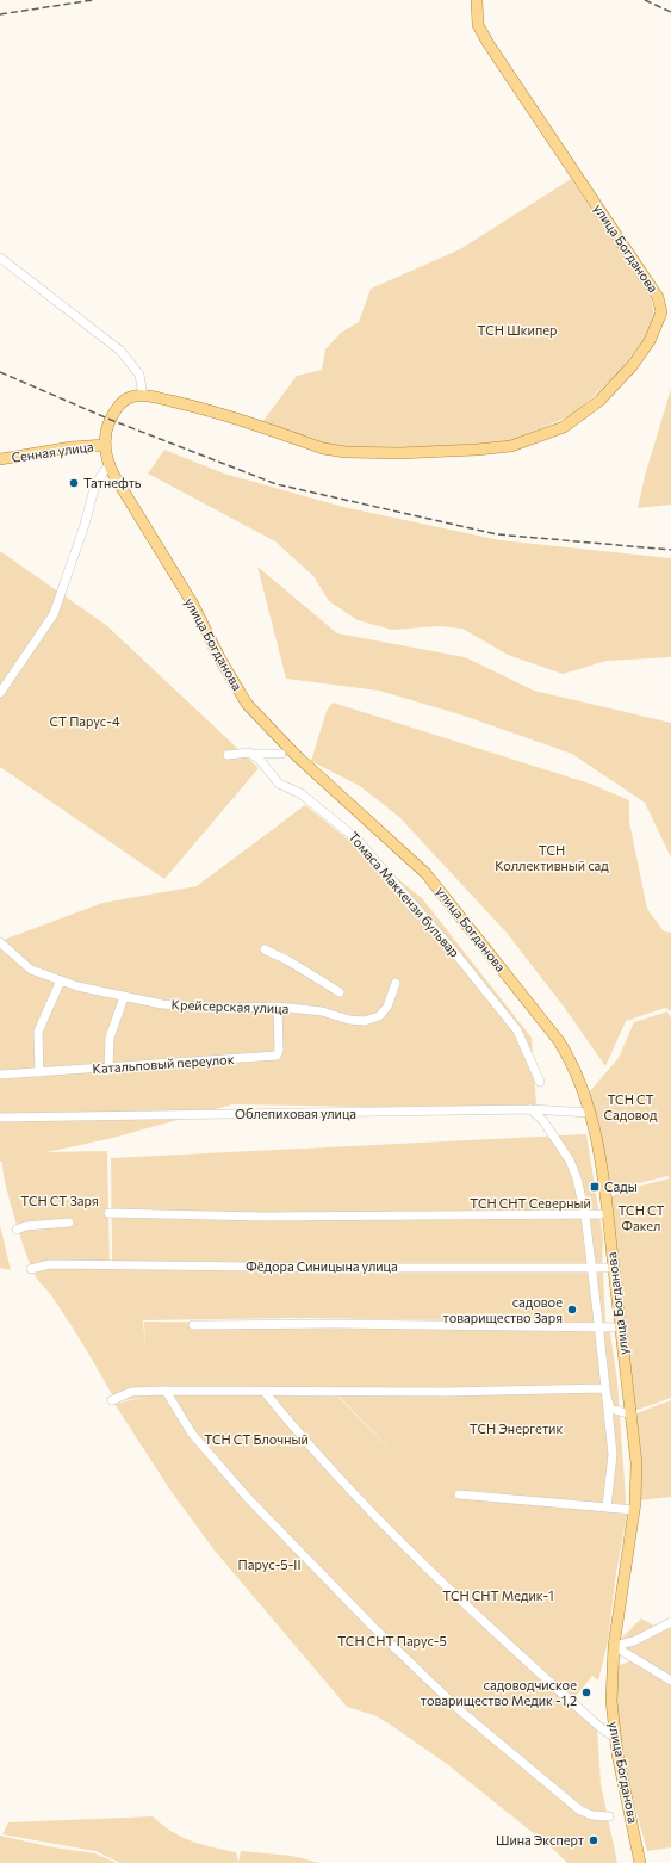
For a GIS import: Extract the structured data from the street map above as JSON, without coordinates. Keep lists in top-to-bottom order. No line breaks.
{"streets":{"main road":["улица Богданова","Сенная улица"],"street":["Томаса Маккензи бульвар","Крейсерская улица","Катальповый переулок","Облепиховая улица","Фёдора Синицына улица"]},"crossings":[["улица Богданова","Сенная улица"],["улица Богданова","Облепиховая улица"],["улица Богданова","Фёдора Синицына улица"],["Крейсерская улица","Катальповый переулок"]],"parks":["ТСН Шкипер","СТ Парус-4","ТСН Коллективный сад","ТСН СТ Садовод","ТСН СТ Заря","ТСН СНТ Северный","ТСН СТ Факел","ТСН Энергетик","ТСН СТ Блочный","Парус-5-II","ТСН СНТ Медик-1","ТСН СНТ Парус-5"],"places":{"other":["Татнефть","садовое товарищество Заря","садоводчиское товарищество Медик -1,2","Шина Эксперт"],"transit":["Сады"]}}
